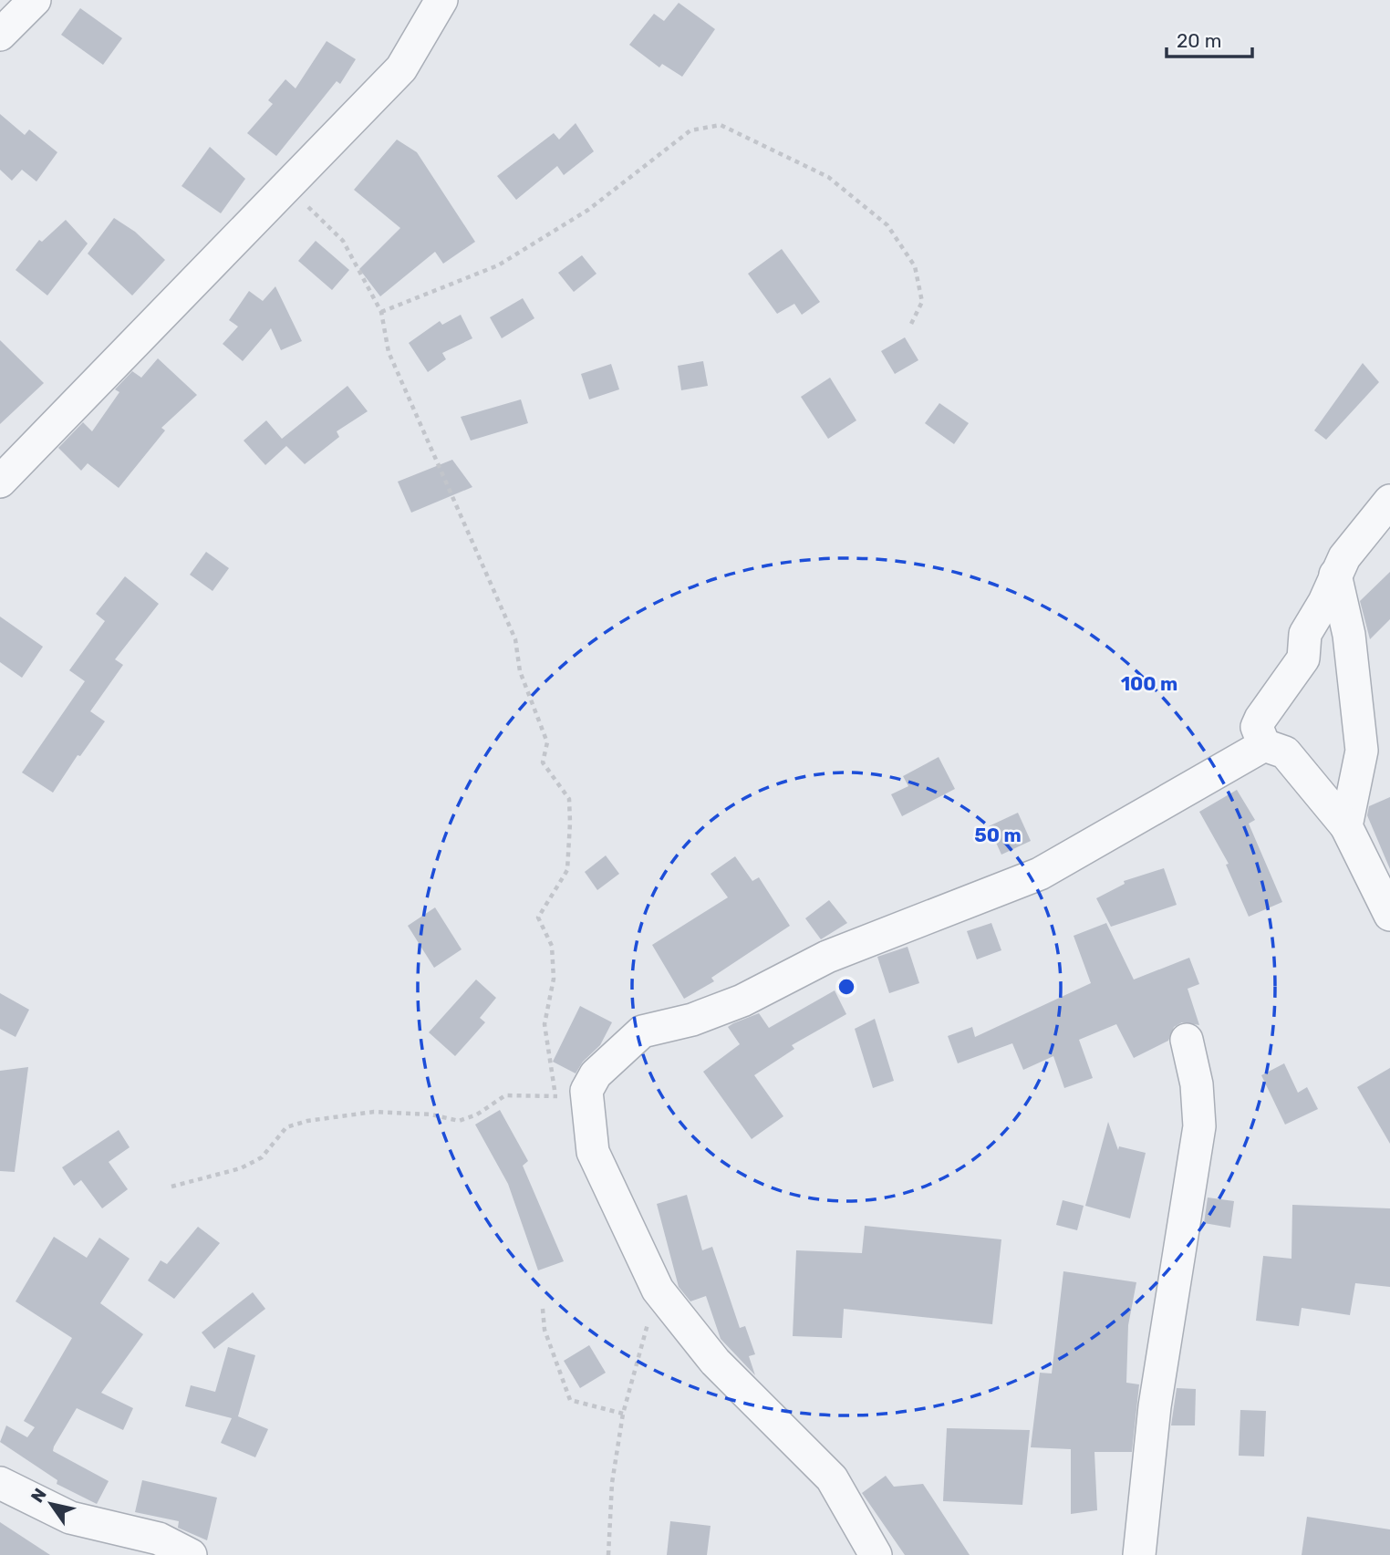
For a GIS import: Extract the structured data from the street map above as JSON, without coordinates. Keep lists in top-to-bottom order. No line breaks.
{"scale_bar":"20 m","north":"top left","rings":["100 m","50 m"]}
